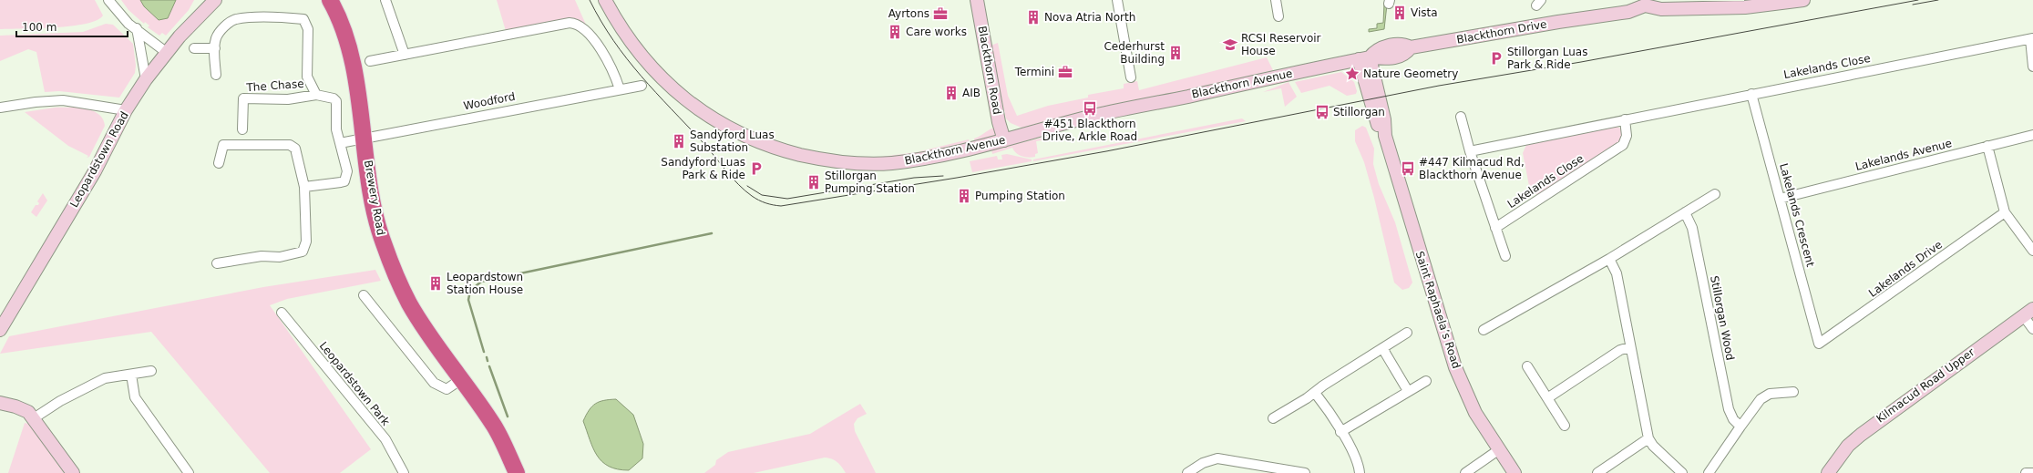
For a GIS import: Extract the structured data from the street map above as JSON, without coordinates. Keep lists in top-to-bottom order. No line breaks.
{"streets":{"highway":["Brewery Road"],"street":["Blackthorn Drive","Lakelands Close","Blackthorn Road","Blackthorn Avenue","The Chase","Woodford","Lakelands Avenue","Leopardstown Road","Lakelands Crescent","Lakelands Drive","Saint Raphaela’s Road","Stillorgan Wood","Leopardstown Park","Kilmacud Road Upper"]},"crossings":[["Blackthorn Drive","Blackthorn Avenue"],["Blackthorn Drive","Saint Raphaela’s Road"],["Lakelands Close","Lakelands Crescent"],["Blackthorn Road","Blackthorn Avenue"],["Blackthorn Avenue","Saint Raphaela’s Road"],["Woodford","Brewery Road"],["Lakelands Avenue","Lakelands Crescent"],["Lakelands Crescent","Lakelands Drive"]],"places":{"building":["Vista","Nova Atria North","Care works","Cederhurst Building","AIB","Sandyford Luas Substation","Stillorgan Pumping Station","Pumping Station","Leopardstown Station House"],"office":["Ayrtons","Termini"],"school or university":["RCSI Reservoir House"],"parking":["Stillorgan Luas Park & Ride","Sandyford Luas Park & Ride"],"place":["Nature Geometry"],"bus stop":["#451 Blackthorn Drive, Arkle Road","Stillorgan","#447 Kilmacud Rd, Blackthorn Avenue"]},"scale_bar":"100 m"}
